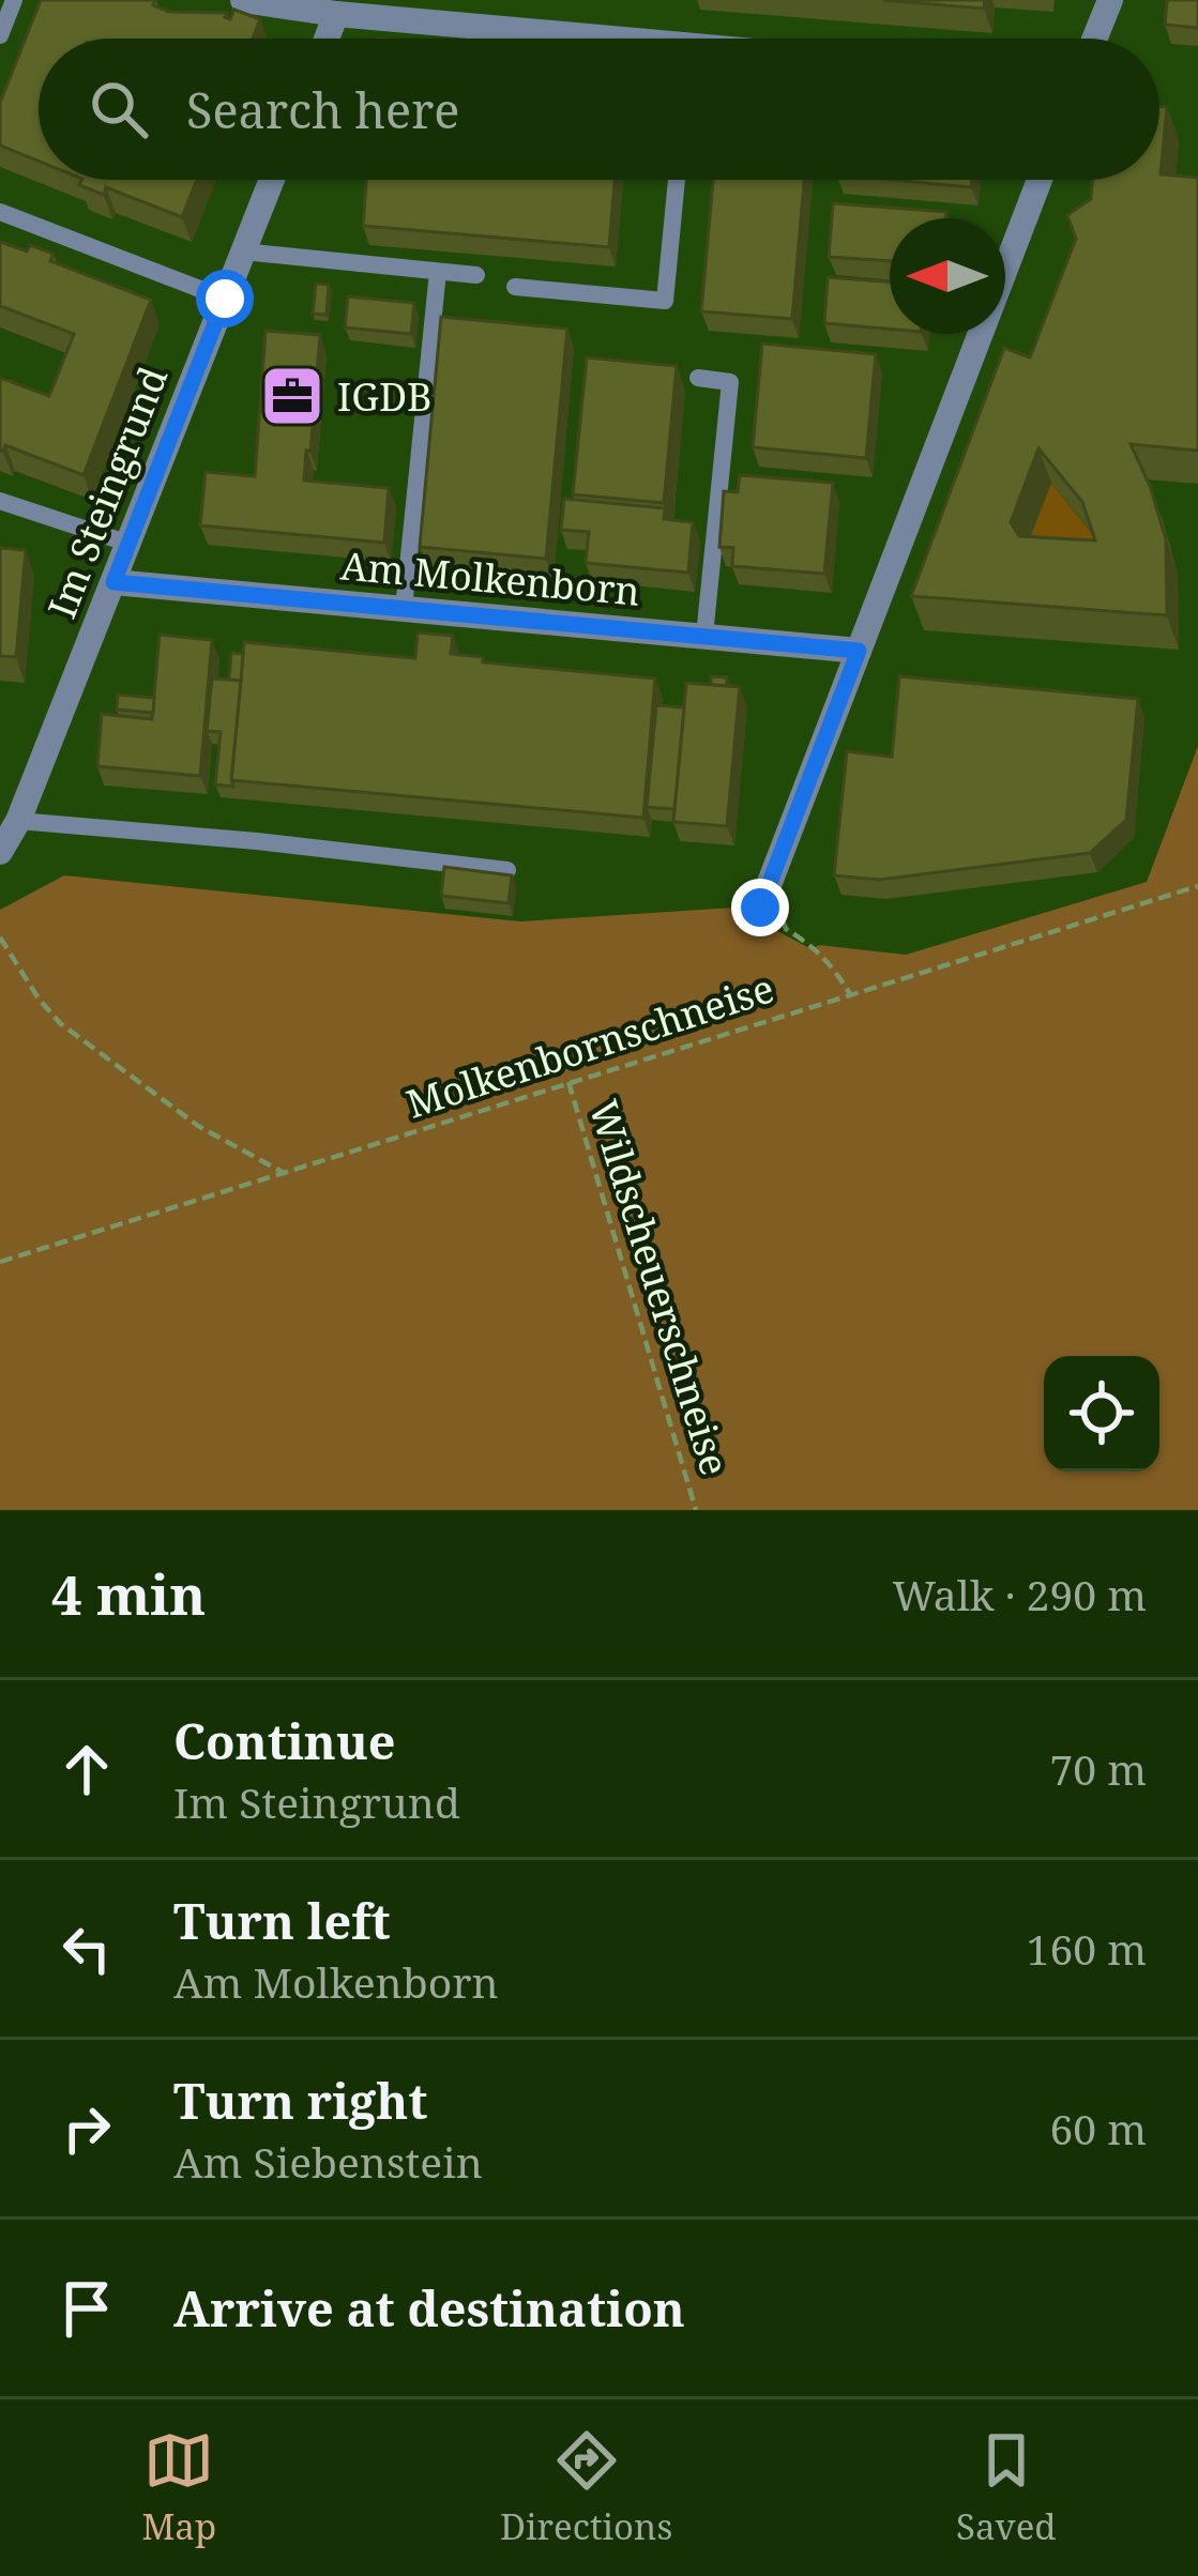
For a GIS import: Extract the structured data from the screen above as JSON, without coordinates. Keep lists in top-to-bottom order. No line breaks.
{"streets":{"street":["Im Steingrund","Am Molkenborn"],"path":["Molkenbornschneise","Wildscheuerschneise"]},"crossings":[["Im Steingrund","Am Molkenborn"],["Molkenbornschneise","Wildscheuerschneise"]],"places":{"office":["IGDB"]},"north":"left","page":{"search":"Search here","heading":["4 min","Walk · 290 m"],"list":[["Continue","Im Steingrund","70 m"],["Turn left","Am Molkenborn","160 m"],["Turn right","Am Siebenstein","60 m"],"Arrive at destination"],"nav":["Map","Directions","Saved"]}}
